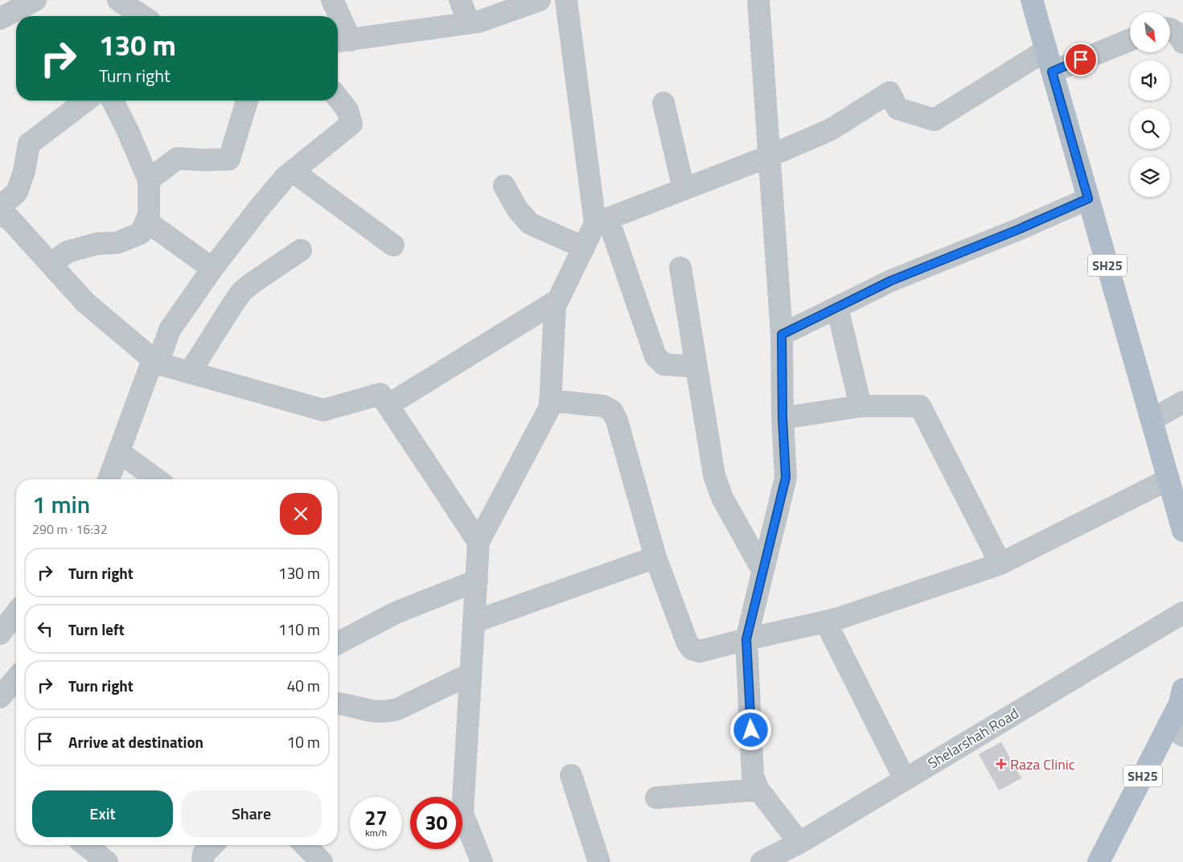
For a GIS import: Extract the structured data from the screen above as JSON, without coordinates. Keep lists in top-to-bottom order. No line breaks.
{"streets":{"main road":["SH25"],"street":["Shelarshah Road"]},"places":{"health":["Raza Clinic"]},"north":"bottom right","page":{"turn":["130 m","Turn right"],"heading":["1 min","290 m · 16:32"],"list":[{"name":"Turn right","value":"130 m"},{"name":"Turn left","value":"110 m"},{"name":"Turn right","value":"40 m"},{"name":"Arrive at destination","value":"10 m"}],"buttons":["Exit","Share"],"speed":"27 km/h","limit":"30"}}
